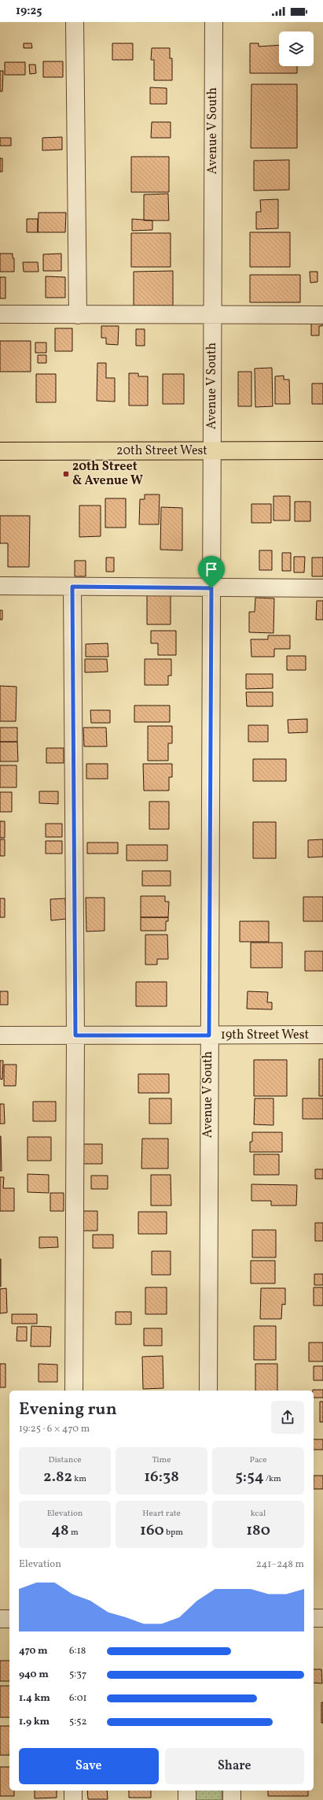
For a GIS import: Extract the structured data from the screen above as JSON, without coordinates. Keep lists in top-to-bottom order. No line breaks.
{"streets":{"main road":["20th Street West"],"street":["Avenue V South","19th Street West"]},"crossings":[["Avenue V South","20th Street West"],["Avenue V South","19th Street West"]],"places":{"transit":["20th Street & Avenue W"]},"page":{"status":"19:25","heading":["Evening run","19:25 · 6 × 470 m"],"stats":[["Distance","2.82 km"],["Time","16:38"],["Pace","5:54 /km"],["Elevation","48 m"],["Heart rate","160 bpm"],["kcal","180"]],"chart":["Elevation","241–248 m"],"list":[{"name":"470 m","note":"6:18"},{"name":"940 m","note":"5:37"},{"name":"1.4 km","note":"6:01"},{"name":"1.9 km","note":"5:52"}],"buttons":["Save","Share"]}}
